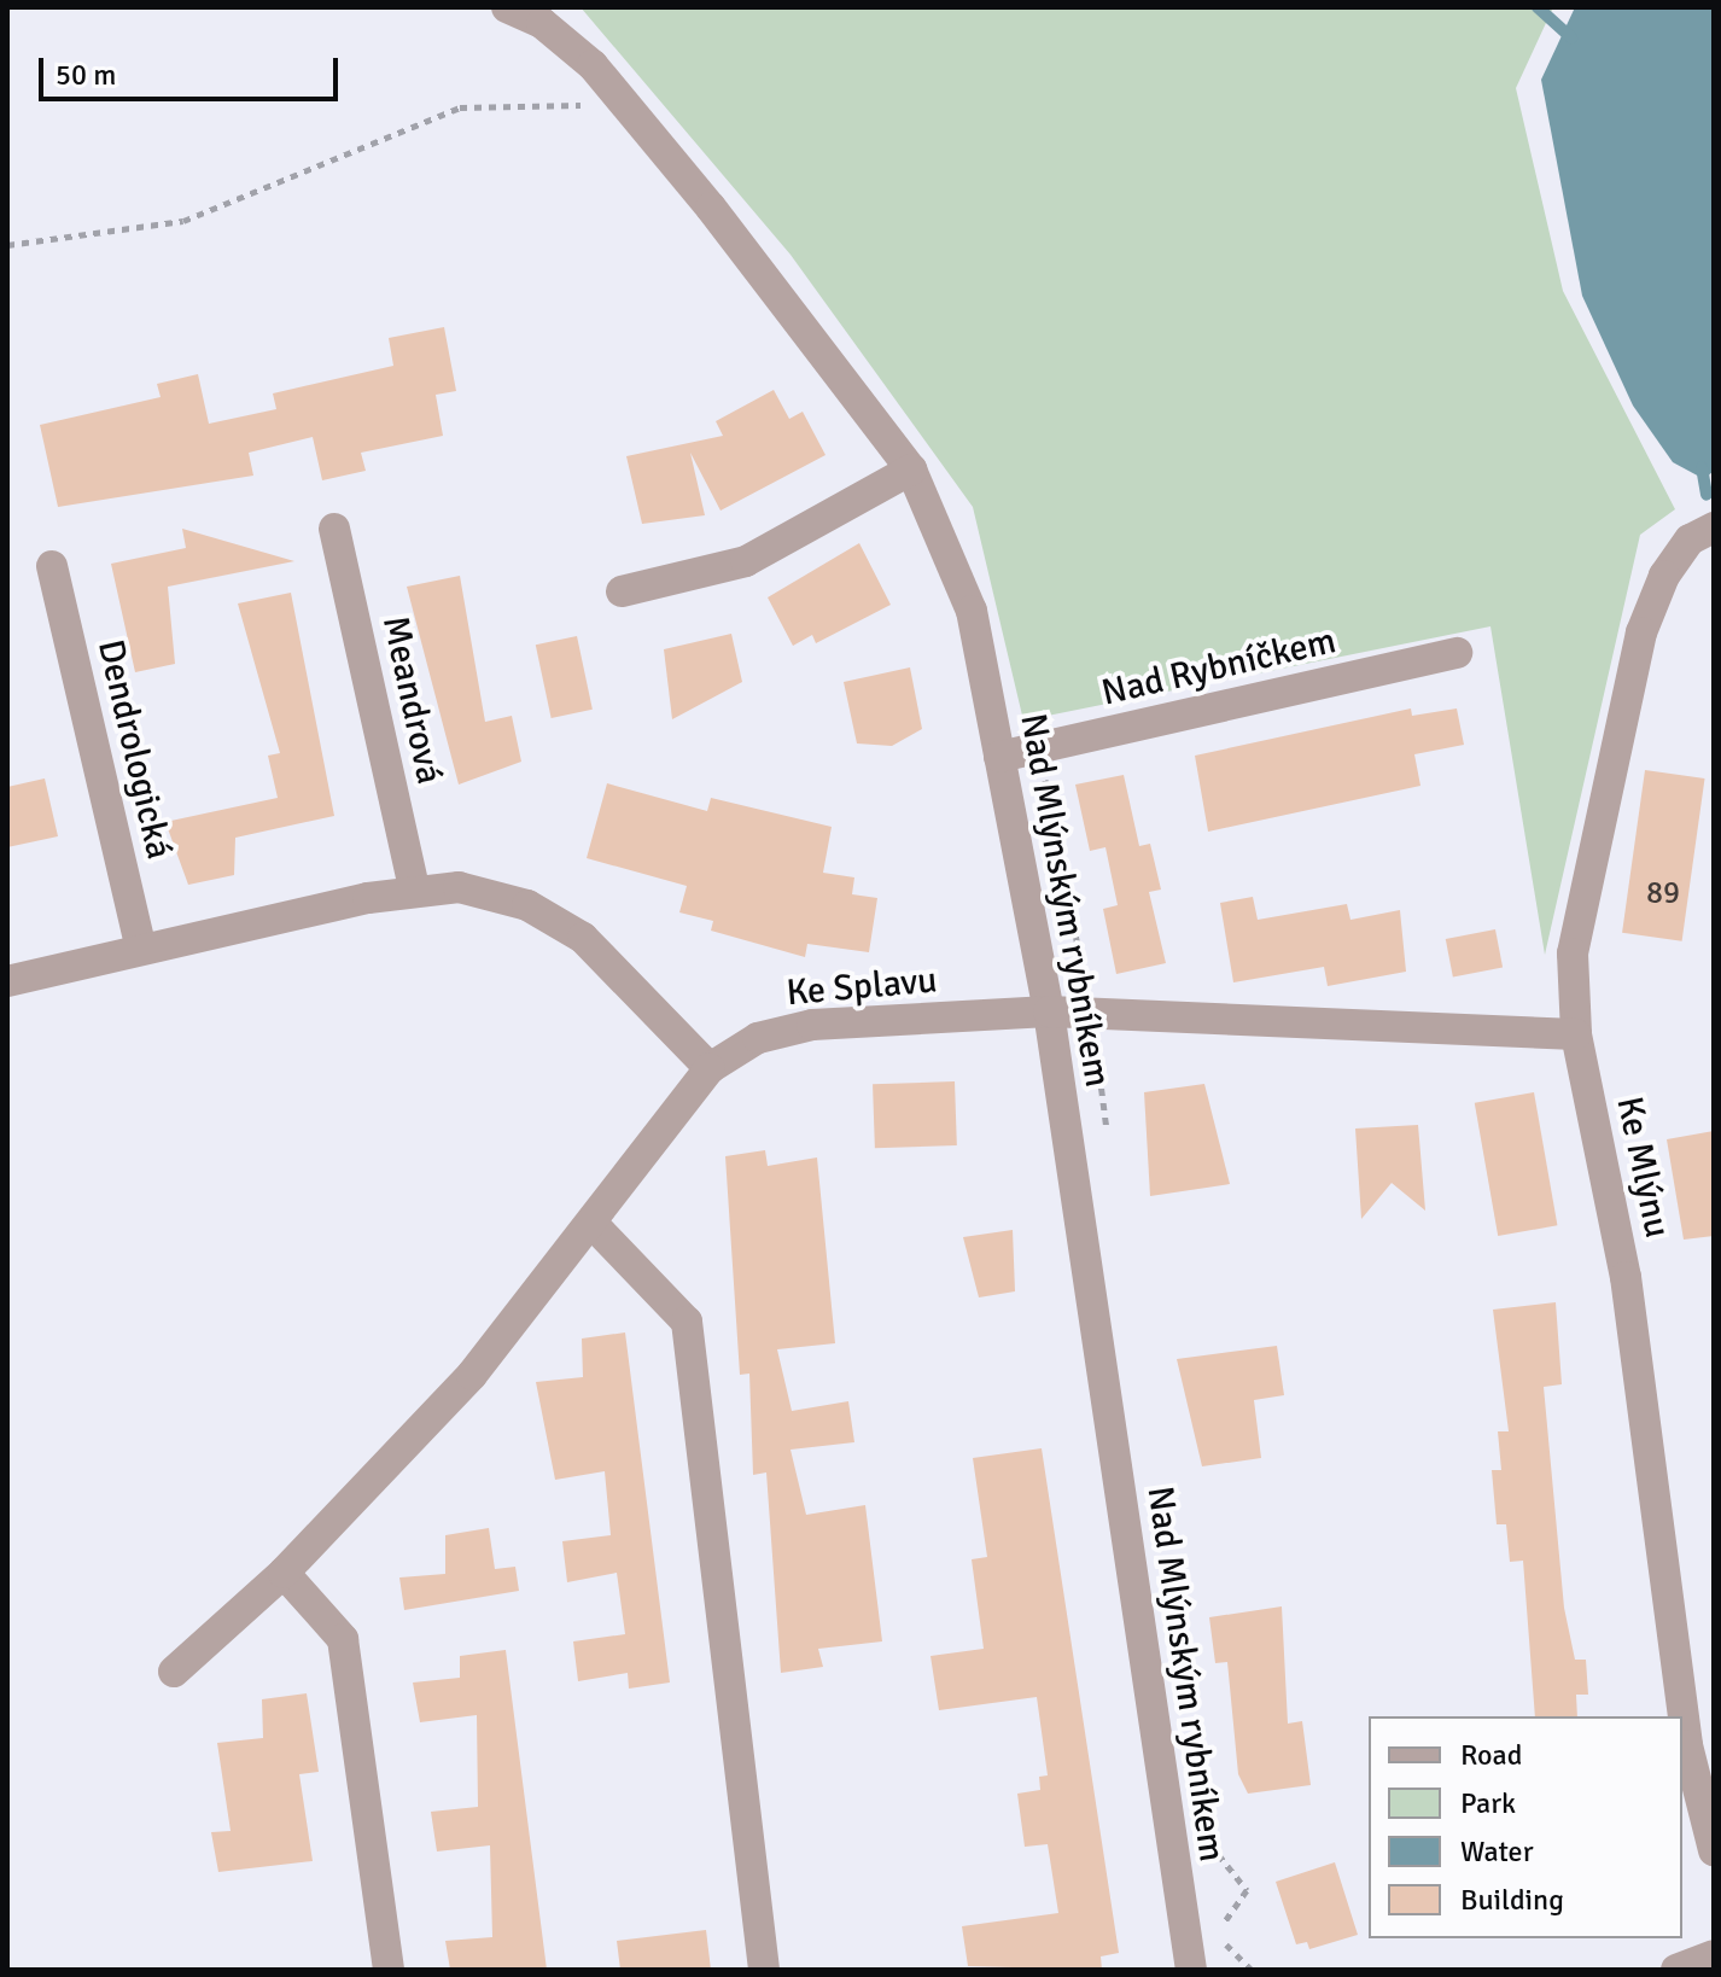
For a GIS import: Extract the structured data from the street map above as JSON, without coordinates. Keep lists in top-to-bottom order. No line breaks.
{"streets":{"street":["Nad Rybníčkem","Meandrová","Dendrologická","Nad Mlýnským rybníkem","Ke Splavu","Ke Mlýnu"]},"crossings":[["Nad Rybníčkem","Nad Mlýnským rybníkem"],["Nad Mlýnským rybníkem","Ke Splavu"],["Ke Splavu","Ke Mlýnu"]],"house_numbers":["89"],"legend":["Road","Park","Water","Building"],"scale_bar":"50 m"}
